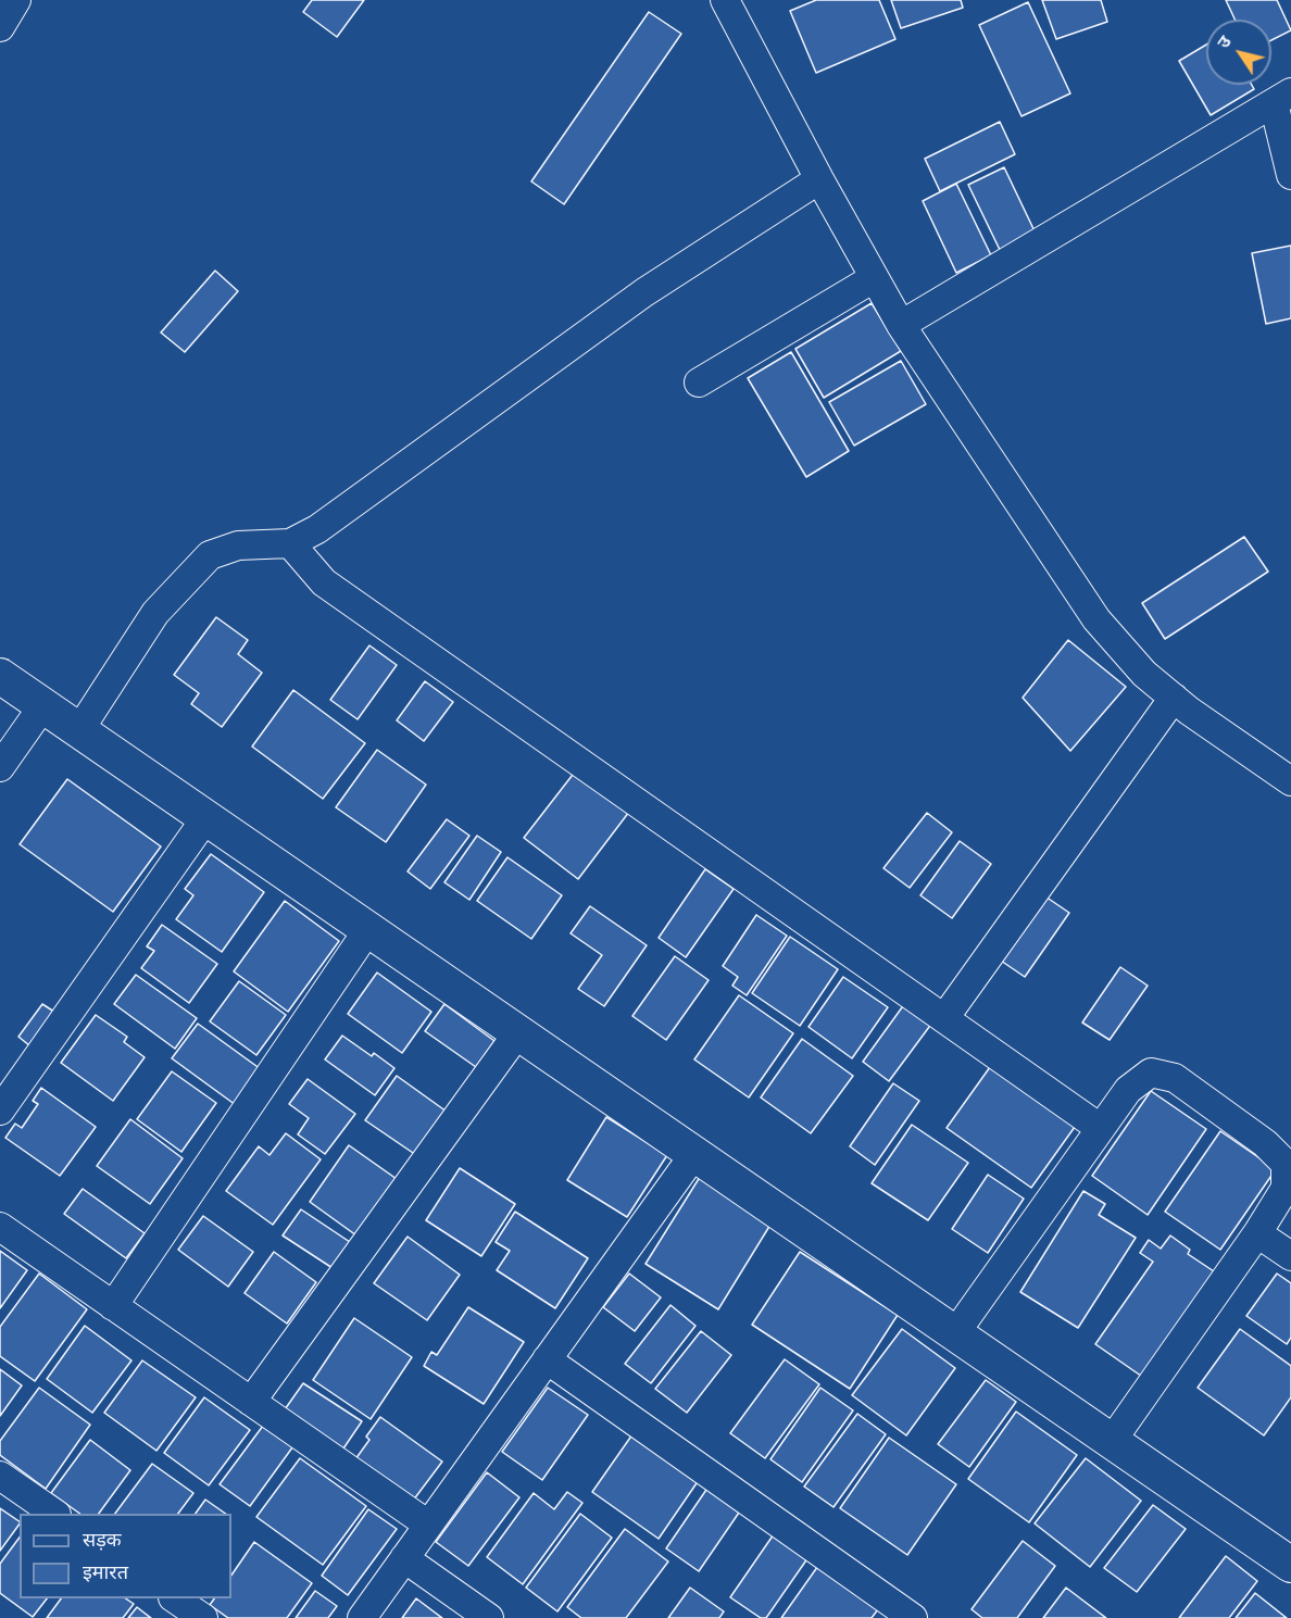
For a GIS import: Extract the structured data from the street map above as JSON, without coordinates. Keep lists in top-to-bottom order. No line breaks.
{"legend":["सड़क","इमारत"],"north":"top left"}
